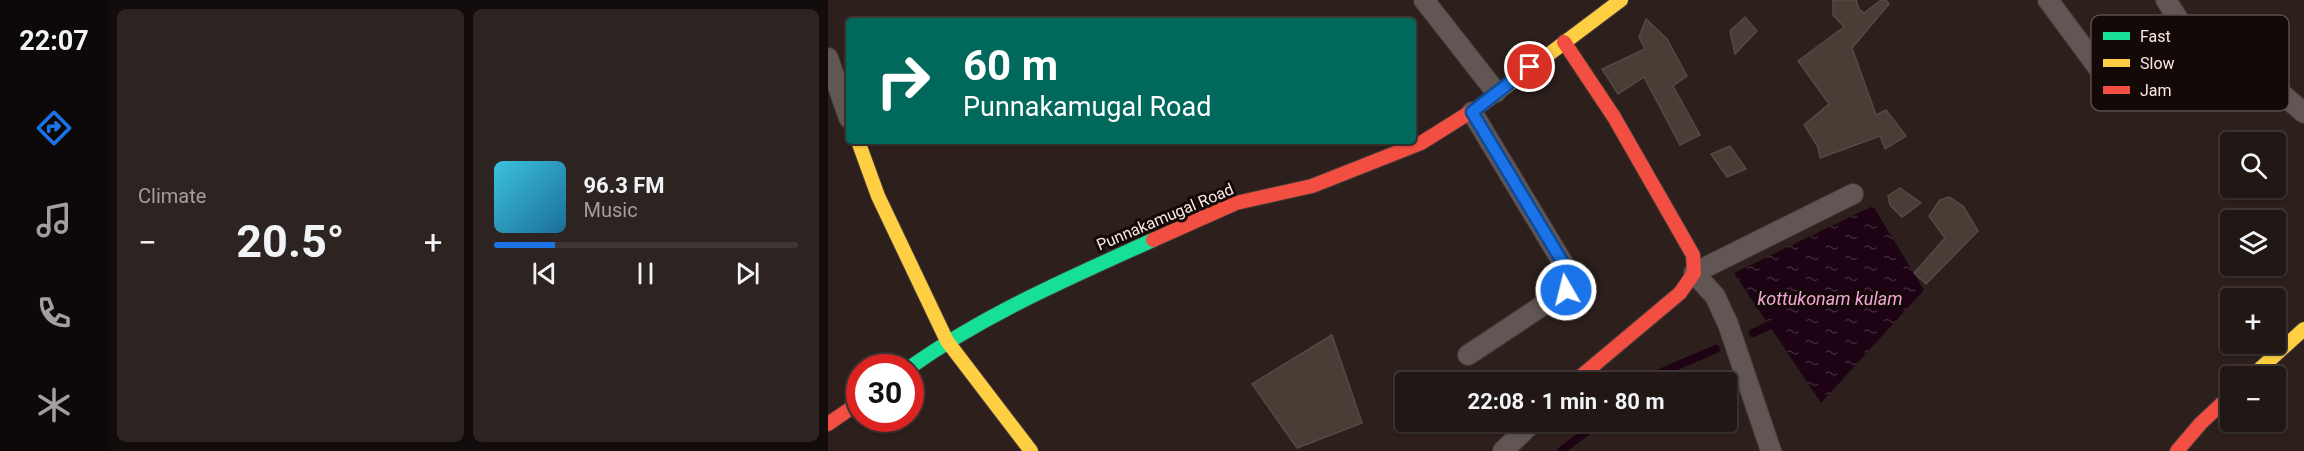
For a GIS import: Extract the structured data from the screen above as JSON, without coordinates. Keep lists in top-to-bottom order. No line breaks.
{"streets":{"street":["Punnakamugal Road"]},"water":["kottukonam kulam"],"legend":["Fast","Slow","Jam"],"page":{"tabs":"22:07","tile":"Climate","turn":["60 m","Punnakamugal Road"],"map_buttons":["+","−"],"song":["96.3 FM","Music"],"heat":["−","20.5°","+"],"limit":"30","trip":"22:08 · 1 min · 80 m"}}
